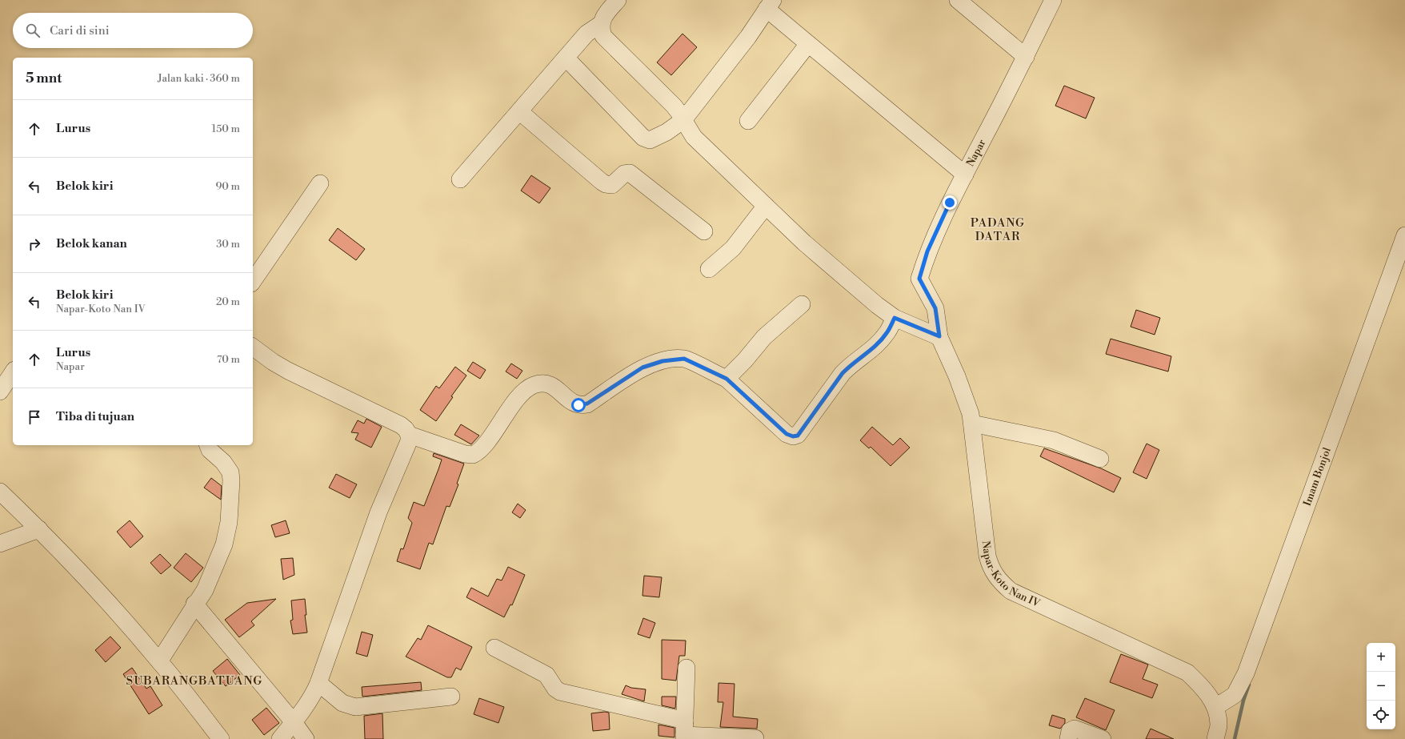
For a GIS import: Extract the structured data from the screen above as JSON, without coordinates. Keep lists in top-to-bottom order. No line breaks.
{"streets":{"street":["Napar","Imam Bonjol","Napar-Koto Nan IV"]},"crossings":[["Napar","Napar-Koto Nan IV"],["Imam Bonjol","Napar-Koto Nan IV"]],"districts":["PADANG DATAR","SUBARANGBATUANG"],"page":{"search":"Cari di sini","heading":["5 mnt","Jalan kaki · 360 m"],"list":[["Lurus","150 m"],["Belok kiri","90 m"],["Belok kanan","30 m"],["Belok kiri","Napar-Koto Nan IV","20 m"],["Lurus","Napar","70 m"],"Tiba di tujuan"],"map_buttons":["+","−"]}}
